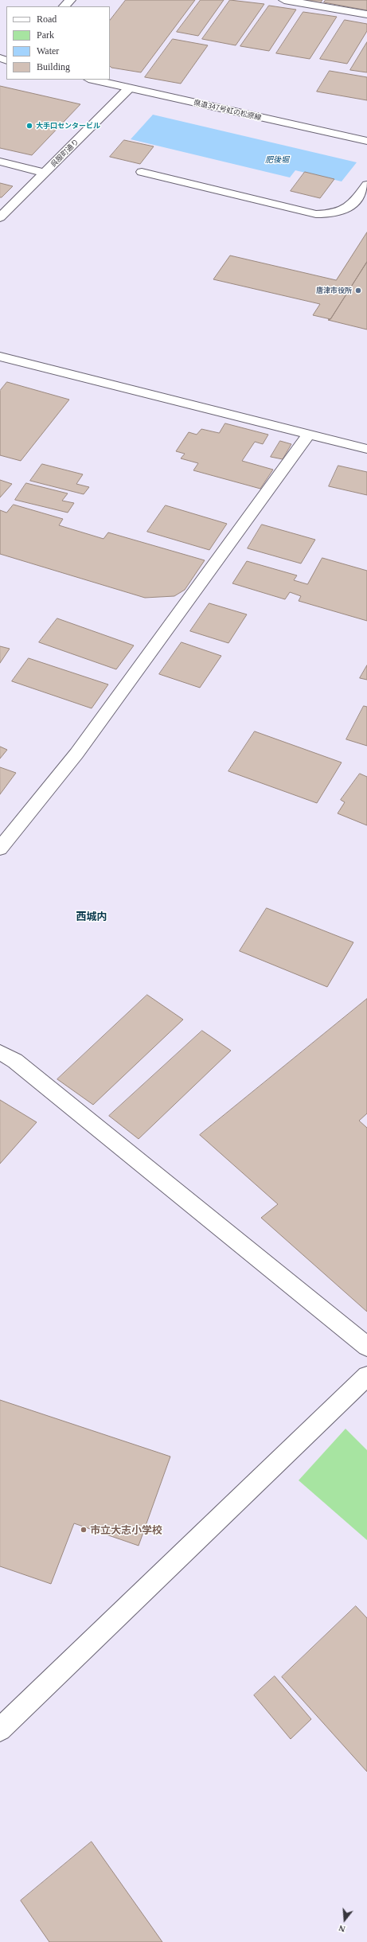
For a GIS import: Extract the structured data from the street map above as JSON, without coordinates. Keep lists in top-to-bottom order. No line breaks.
{"streets":{"street":["県道347号虹の松原線","呉服町通り"]},"crossings":[["県道347号虹の松原線","呉服町通り"]],"districts":["西城内"],"water":["肥後堀"],"places":["大手口センタービル","唐津市役所","市立大志小学校"],"legend":["Road","Park","Water","Building"],"north":"bottom"}
